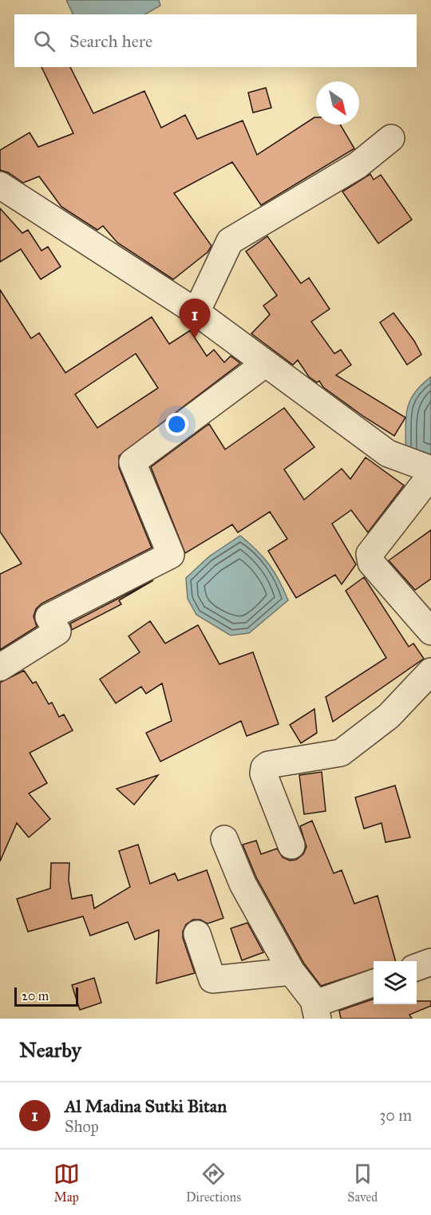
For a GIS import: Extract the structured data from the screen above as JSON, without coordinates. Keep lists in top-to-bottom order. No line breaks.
{"scale_bar":"20 m","north":"bottom right","page":{"search":"Search here","pins":"1","scale":"20 m","heading":"Nearby","list":[{"mark":"1","name":"Al Madina Sutki Bitan","note":"Shop","value":"30 m"}],"nav":["Map","Directions","Saved"]}}
